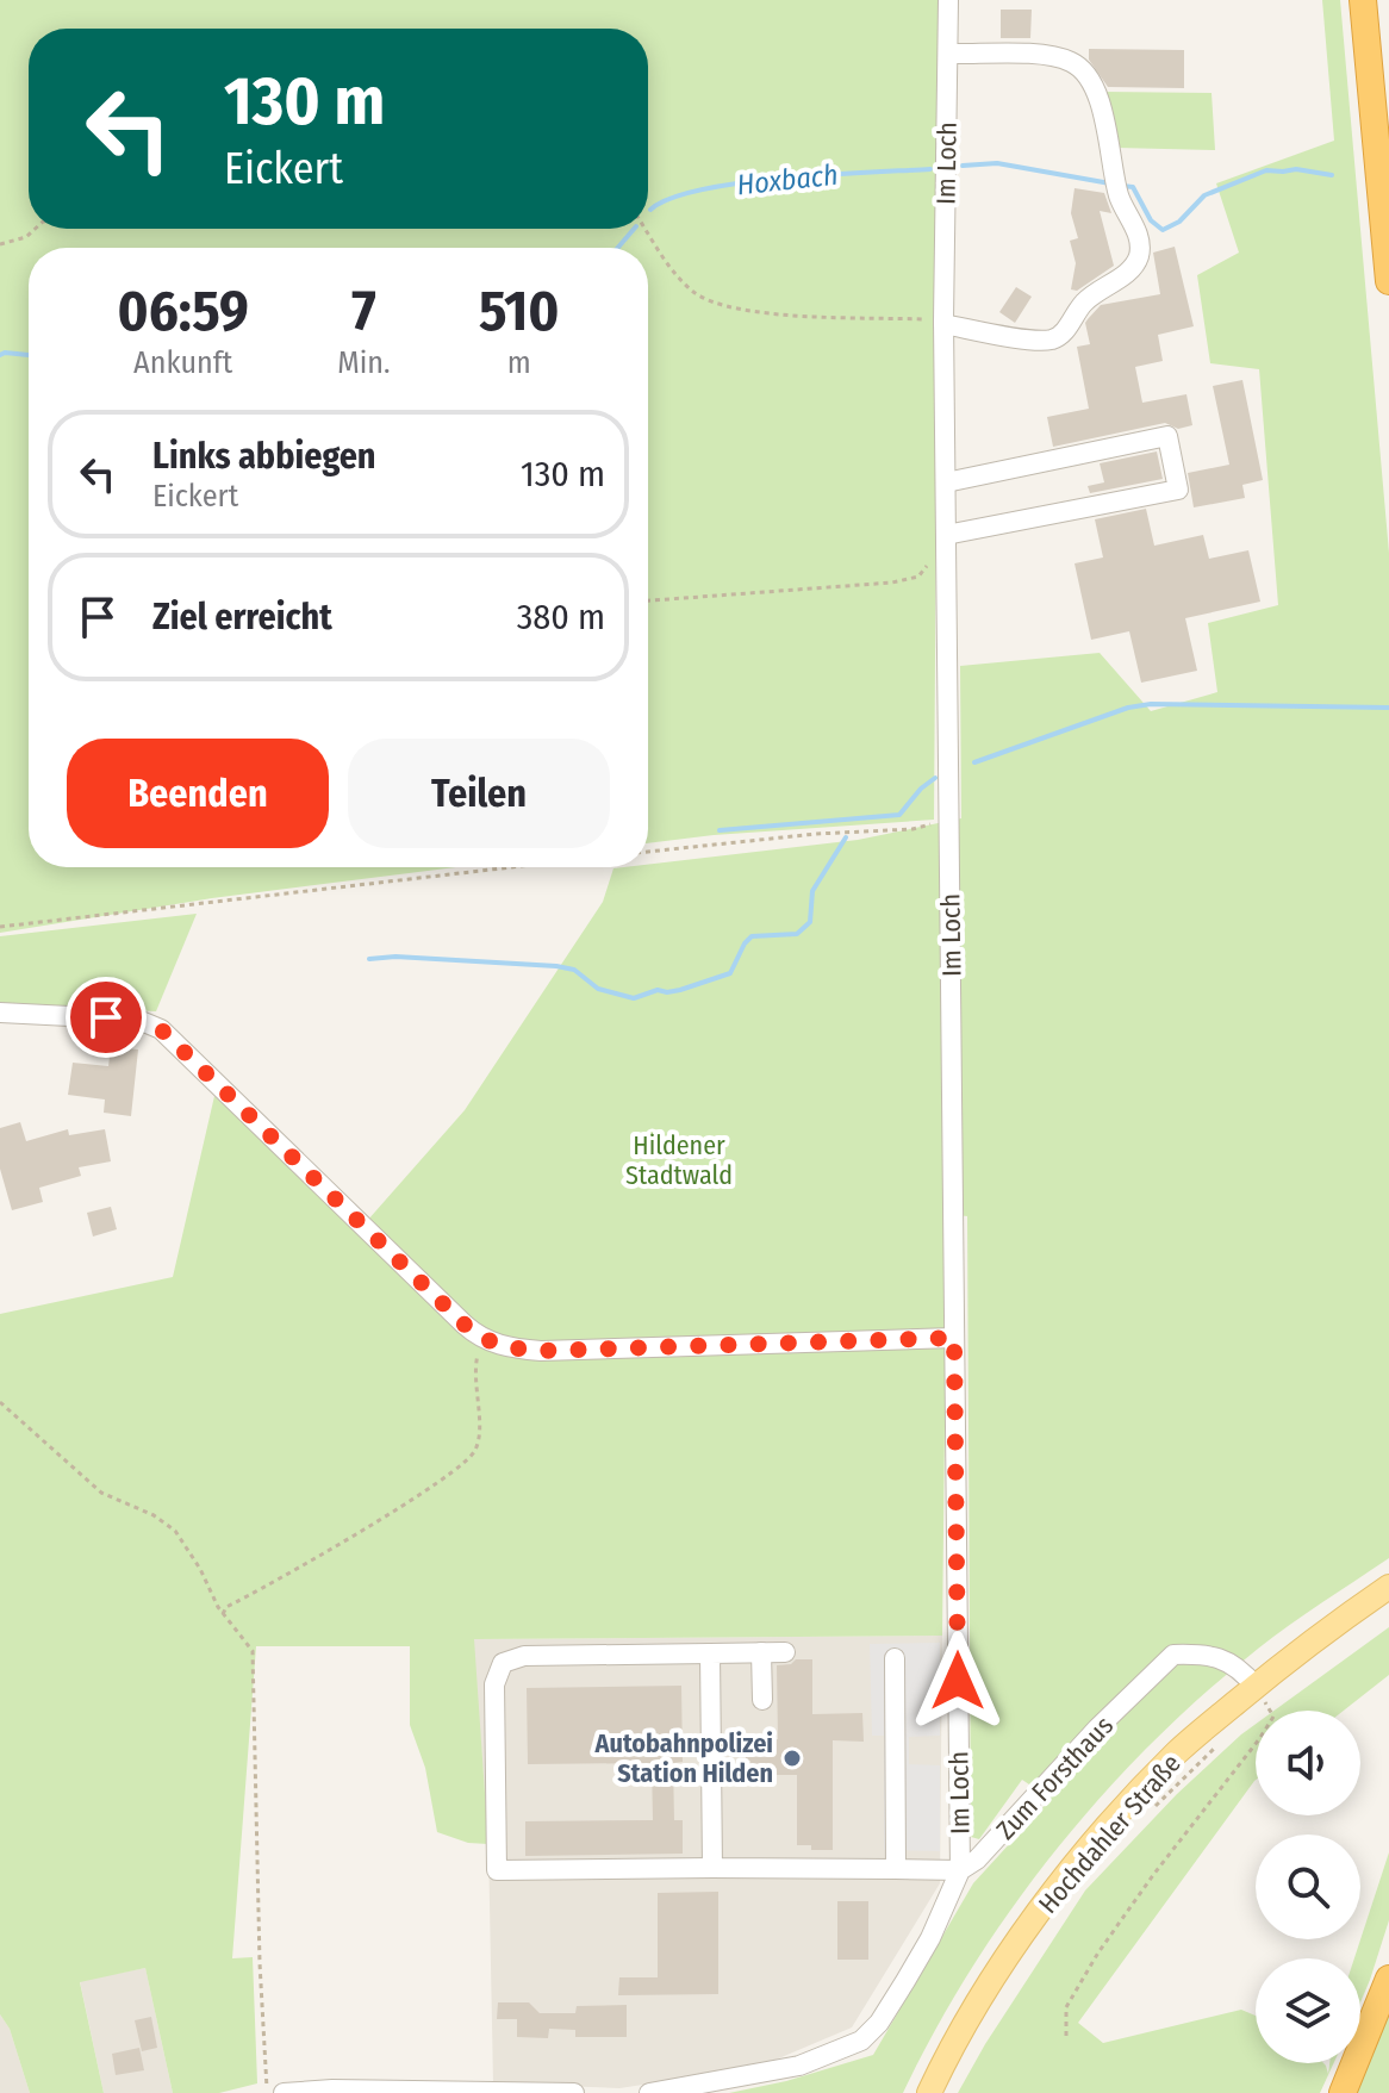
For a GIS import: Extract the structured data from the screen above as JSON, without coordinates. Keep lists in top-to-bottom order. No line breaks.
{"streets":{"main road":["Hochdahler Straße"],"street":["Im Loch","Zum Forsthaus"]},"crossings":[["Im Loch","Zum Forsthaus"],["Zum Forsthaus","Hochdahler Straße"]],"water":["Hoxbach"],"parks":["Hildener Stadtwald"],"places":["Autobahnpolizei Station Hilden"],"page":{"turn":["130 m","Eickert"],"eta":["06:59","Ankunft","7","Min.","510","m"],"list":[{"name":"Links abbiegen","note":"Eickert","value":"130 m"},{"name":"Ziel erreicht","value":"380 m"}],"buttons":["Beenden","Teilen"]}}
